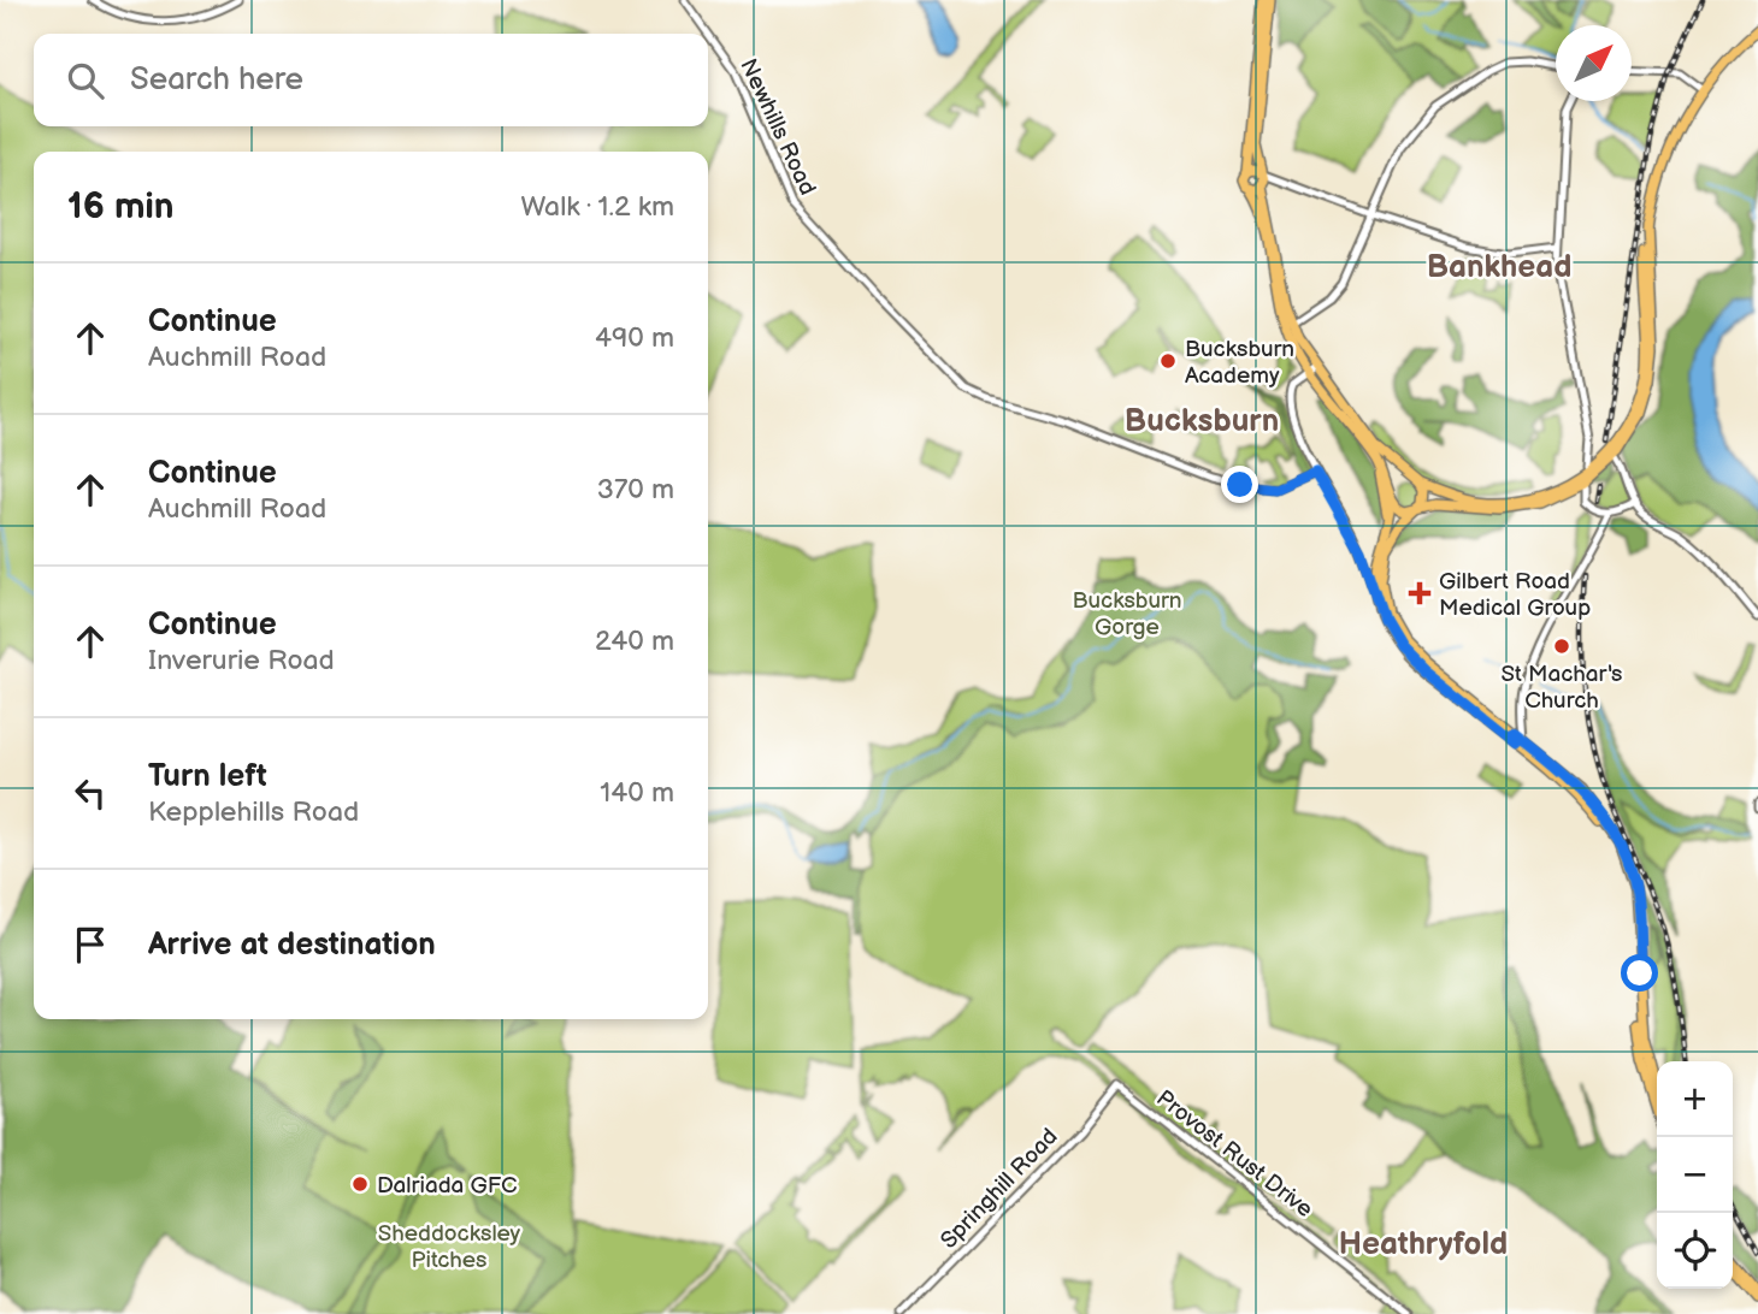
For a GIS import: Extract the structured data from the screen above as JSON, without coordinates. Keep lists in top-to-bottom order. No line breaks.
{"streets":{"street":["Newhills Road","Provost Rust Drive","Springhill Road"]},"crossings":[["Provost Rust Drive","Springhill Road"]],"districts":["Bankhead","Bucksburn","Heathryfold"],"parks":["Bucksburn Gorge","Sheddocksley Pitches"],"places":{"other":["Bucksburn Academy","St Machar's Church","Dalriada GFC"],"health":["Gilbert Road Medical Group"]},"north":"top right","page":{"search":"Search here","heading":["16 min","Walk · 1.2 km"],"list":[["Continue","Auchmill Road","490 m"],["Continue","Auchmill Road","370 m"],["Continue","Inverurie Road","240 m"],["Turn left","Kepplehills Road","140 m"],"Arrive at destination"],"map_buttons":["+","−"]}}
